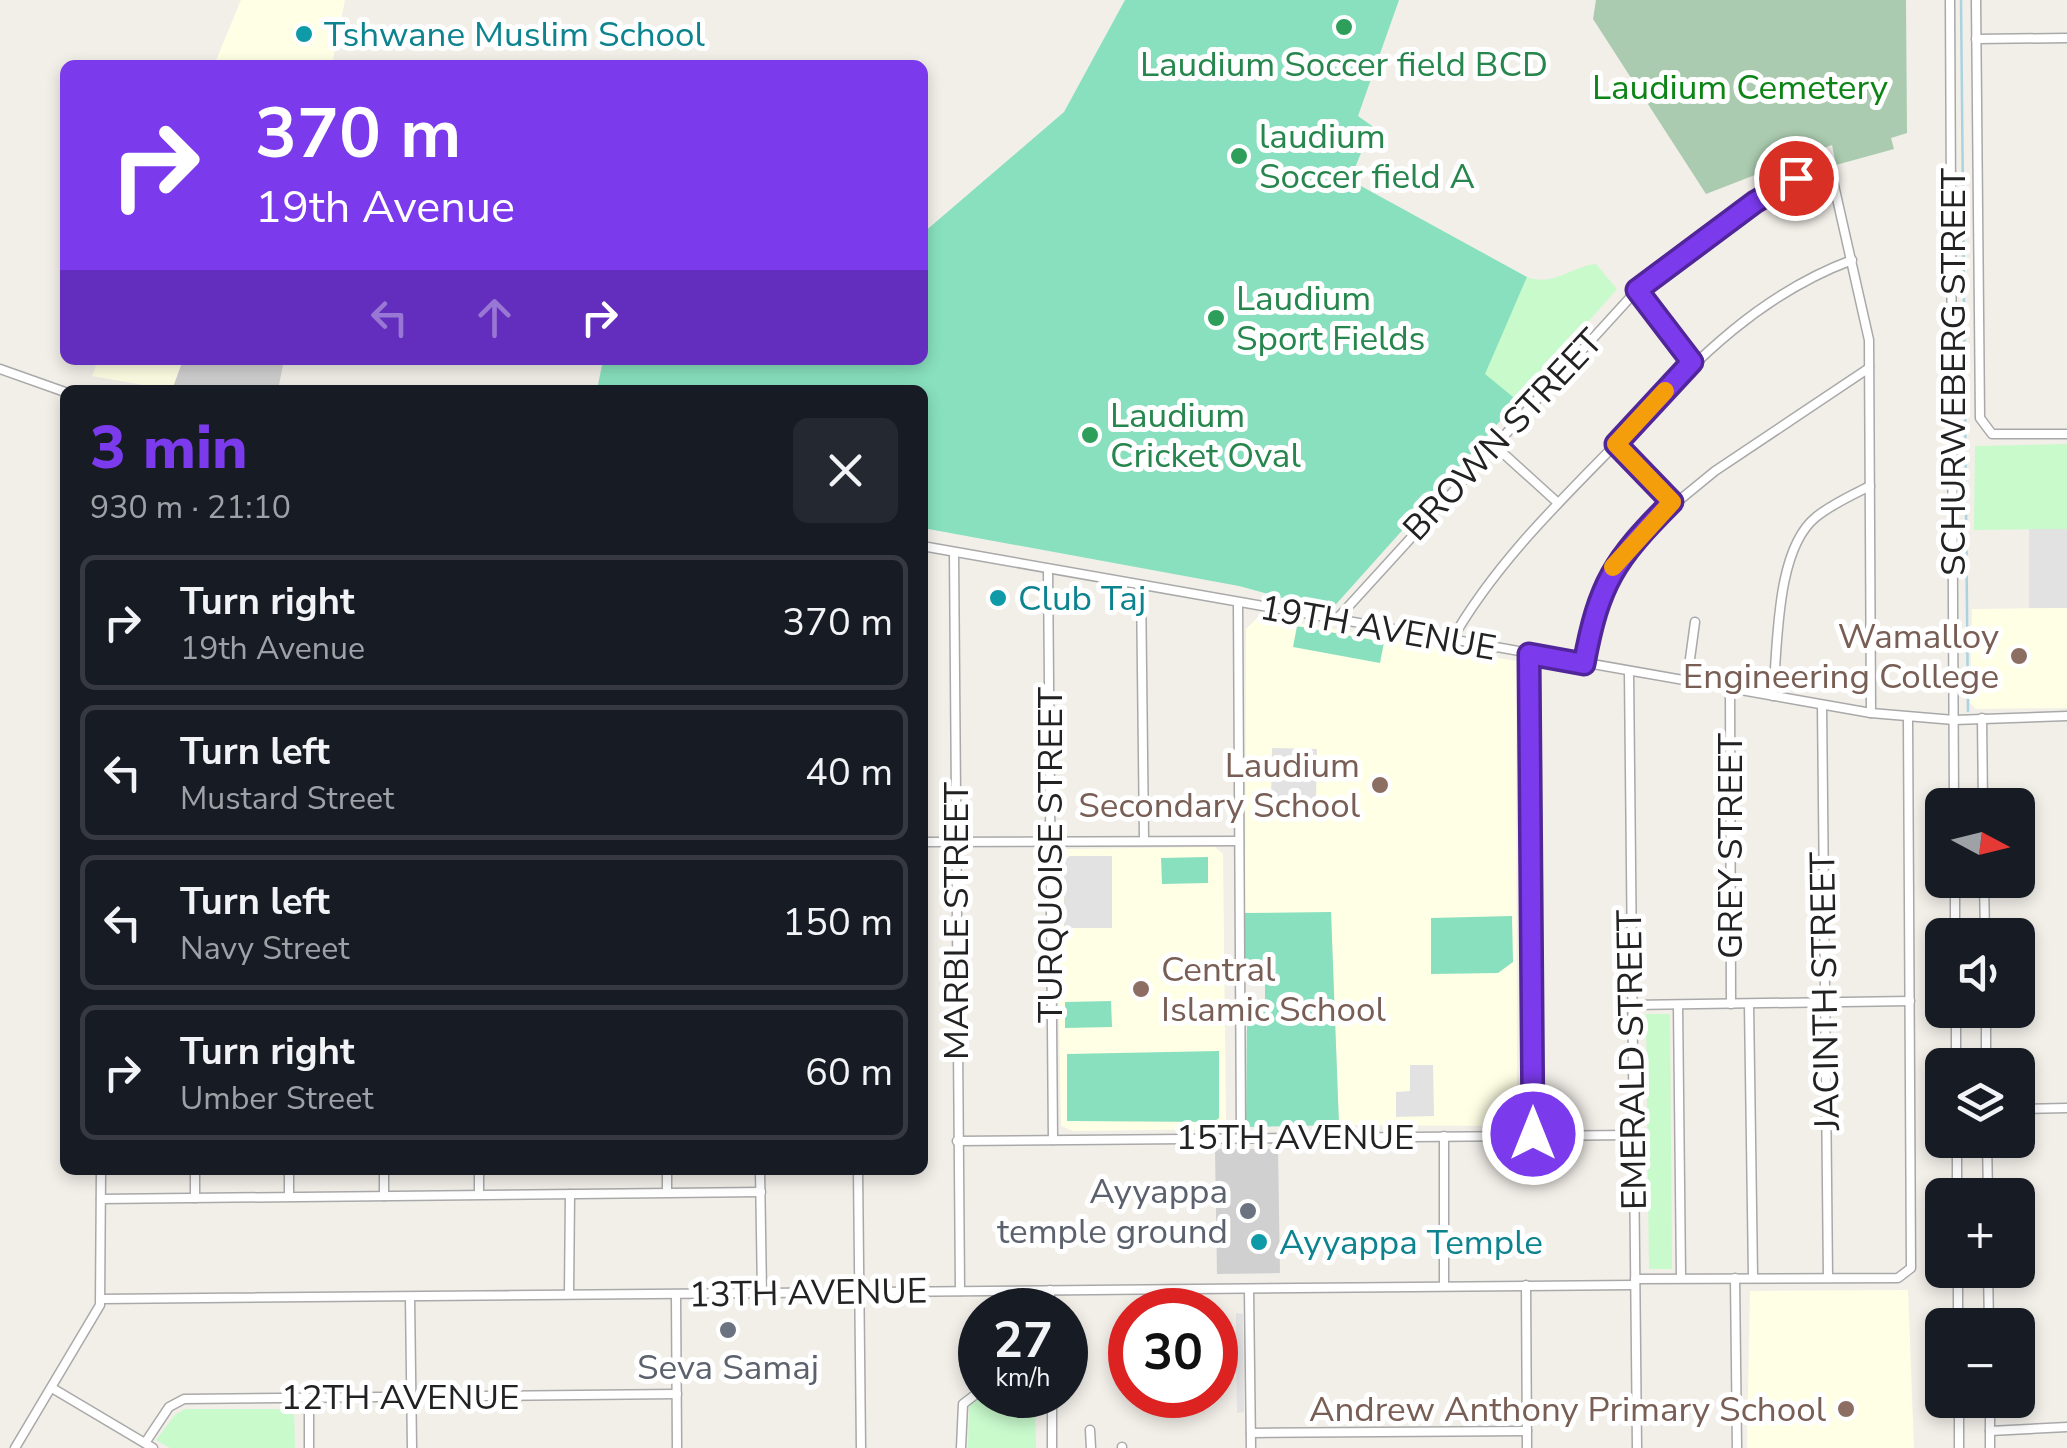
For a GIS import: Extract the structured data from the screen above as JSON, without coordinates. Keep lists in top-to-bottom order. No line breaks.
{"streets":{"street":["SCHURWEBERG STREET","BROWN STREET","19TH AVENUE","GREY STREET","TURQUOISE STREET","MARBLE STREET","JACINTH STREET","EMERALD STREET","15TH AVENUE","13TH AVENUE","12TH AVENUE"]},"crossings":[["SCHURWEBERG STREET","19TH AVENUE"],["BROWN STREET","19TH AVENUE"],["19TH AVENUE","GREY STREET"],["19TH AVENUE","TURQUOISE STREET"],["19TH AVENUE","MARBLE STREET"],["19TH AVENUE","JACINTH STREET"],["19TH AVENUE","EMERALD STREET"],["TURQUOISE STREET","15TH AVENUE"],["MARBLE STREET","15TH AVENUE"],["JACINTH STREET","13TH AVENUE"],["EMERALD STREET","15TH AVENUE"],["EMERALD STREET","13TH AVENUE"]],"parks":["Laudium Cemetery"],"places":["Laudium Soccer field BCD","Tshwane Muslim School","laudium Soccer field A","Laudium Sport Fields","Laudium Cricket Oval","Club Taj","Wamalloy Engineering College","Laudium Secondary School","Central Islamic School","Ayyappa temple ground","Ayyappa Temple","Seva Samaj","Andrew Anthony Primary School"],"north":"right","page":{"turn":["370 m","19th Avenue"],"heading":["3 min","930 m · 21:10"],"list":[{"name":"Turn right","note":"19th Avenue","value":"370 m"},{"name":"Turn left","note":"Mustard Street","value":"40 m"},{"name":"Turn left","note":"Navy Street","value":"150 m"},{"name":"Turn right","note":"Umber Street","value":"60 m"}],"map_buttons":["+","−"],"speed":"27 km/h","limit":"30"}}
